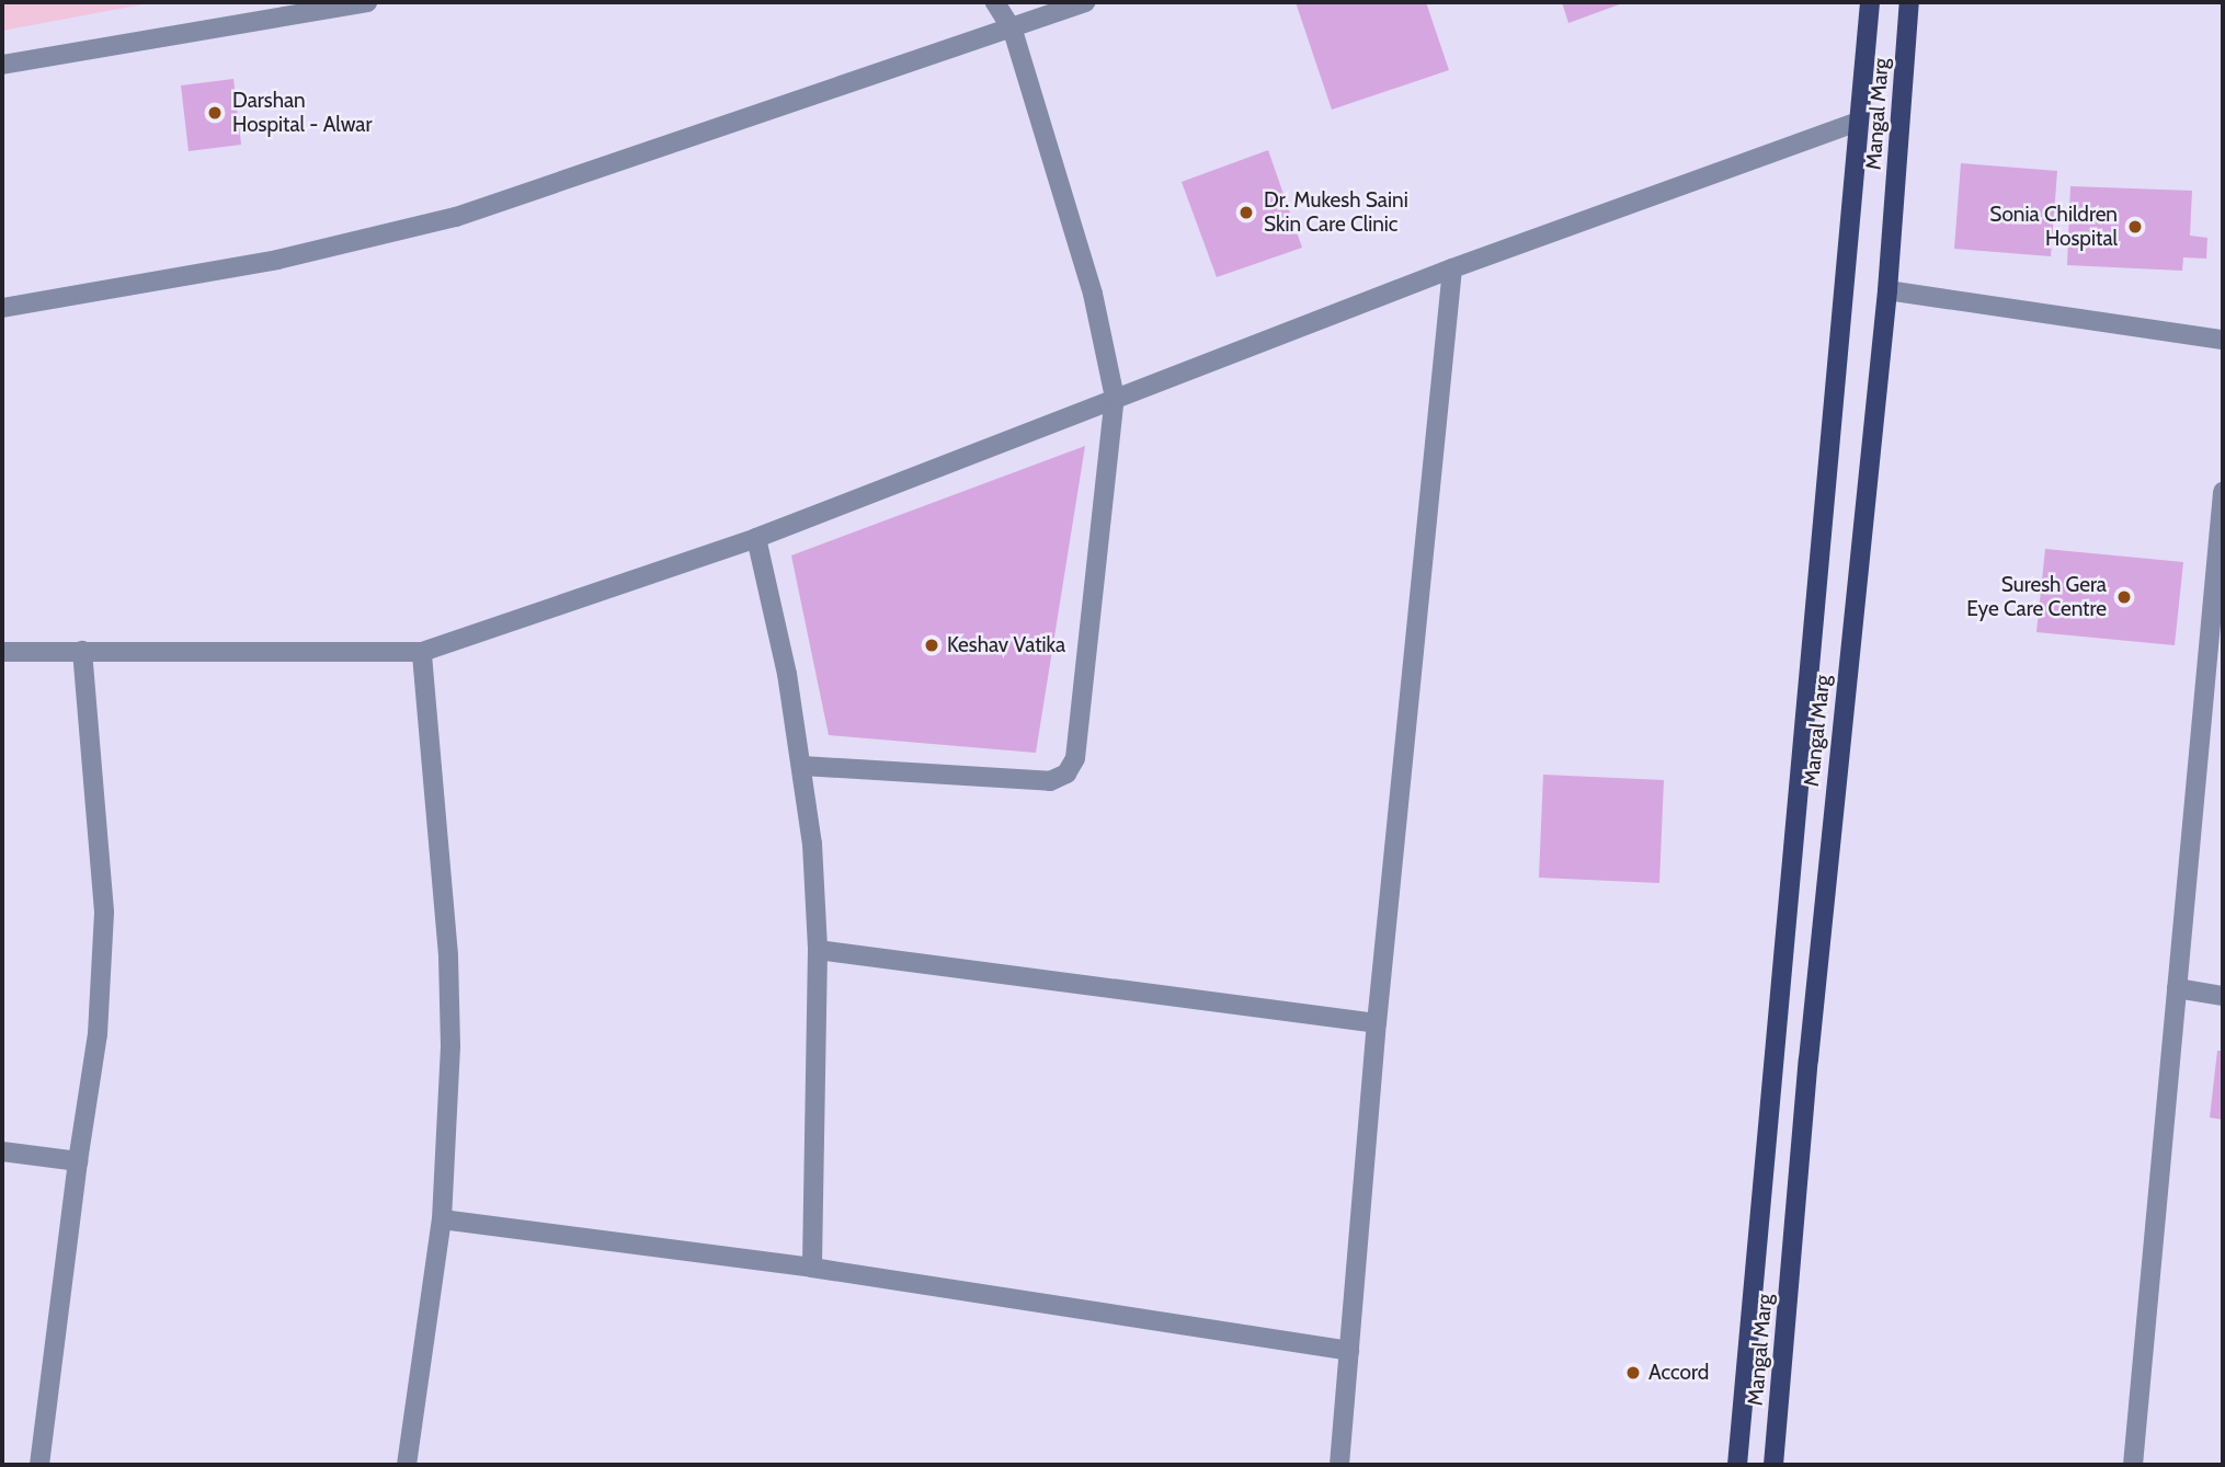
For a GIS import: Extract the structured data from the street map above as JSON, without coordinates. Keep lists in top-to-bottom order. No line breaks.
{"streets":{"main road":["Mangal Marg"]},"places":["Darshan Hospital - Alwar","Dr. Mukesh Saini Skin Care Clinic","Sonia Children Hospital","Suresh Gera Eye Care Centre","Keshav Vatika","Accord"]}
